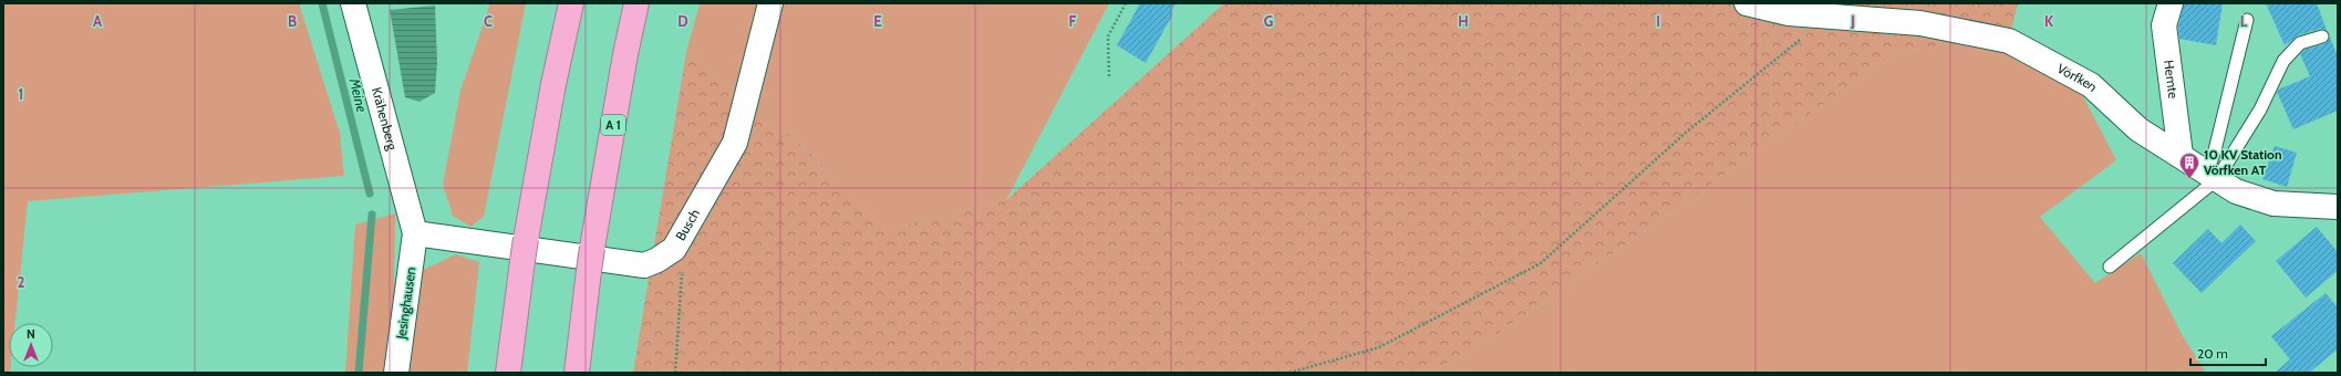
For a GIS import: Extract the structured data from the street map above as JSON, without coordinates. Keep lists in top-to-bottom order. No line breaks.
{"streets":{"highway":["A 1"],"street":["Hemte","Vörfken","Krähenberg","Busch","Jesinghausen"]},"crossings":[["Hemte","Vörfken"],["Krähenberg","Busch"],["Krähenberg","Jesinghausen"],["Busch","Jesinghausen"]],"water":["Meine"],"places":{"building":["10 KV Station Vörfken AT"]},"scale_bar":"20 m","north":"top","grid":{"columns":["A","B","C","D","E","F","G","H","I","J","K","L"],"rows":["1","2"]}}
